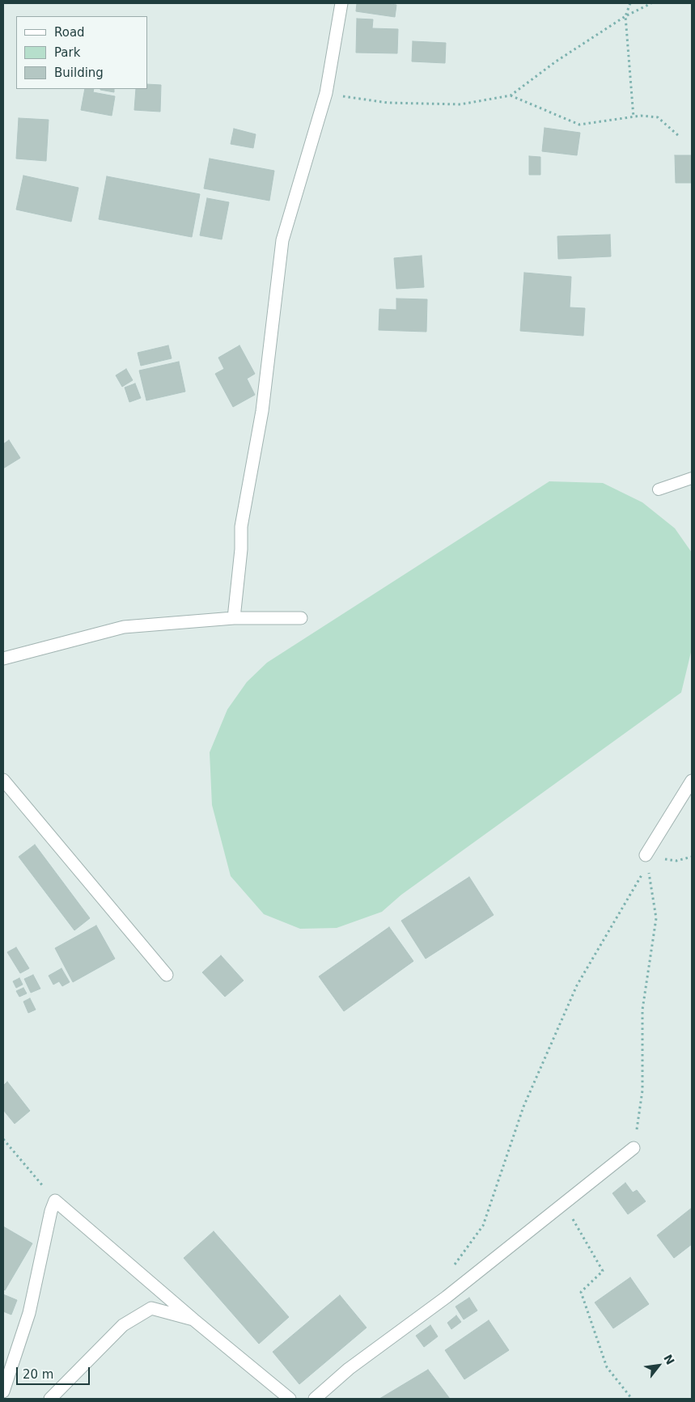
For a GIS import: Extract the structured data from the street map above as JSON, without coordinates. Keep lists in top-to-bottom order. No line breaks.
{"legend":["Road","Park","Building"],"scale_bar":"20 m","north":"top right"}
